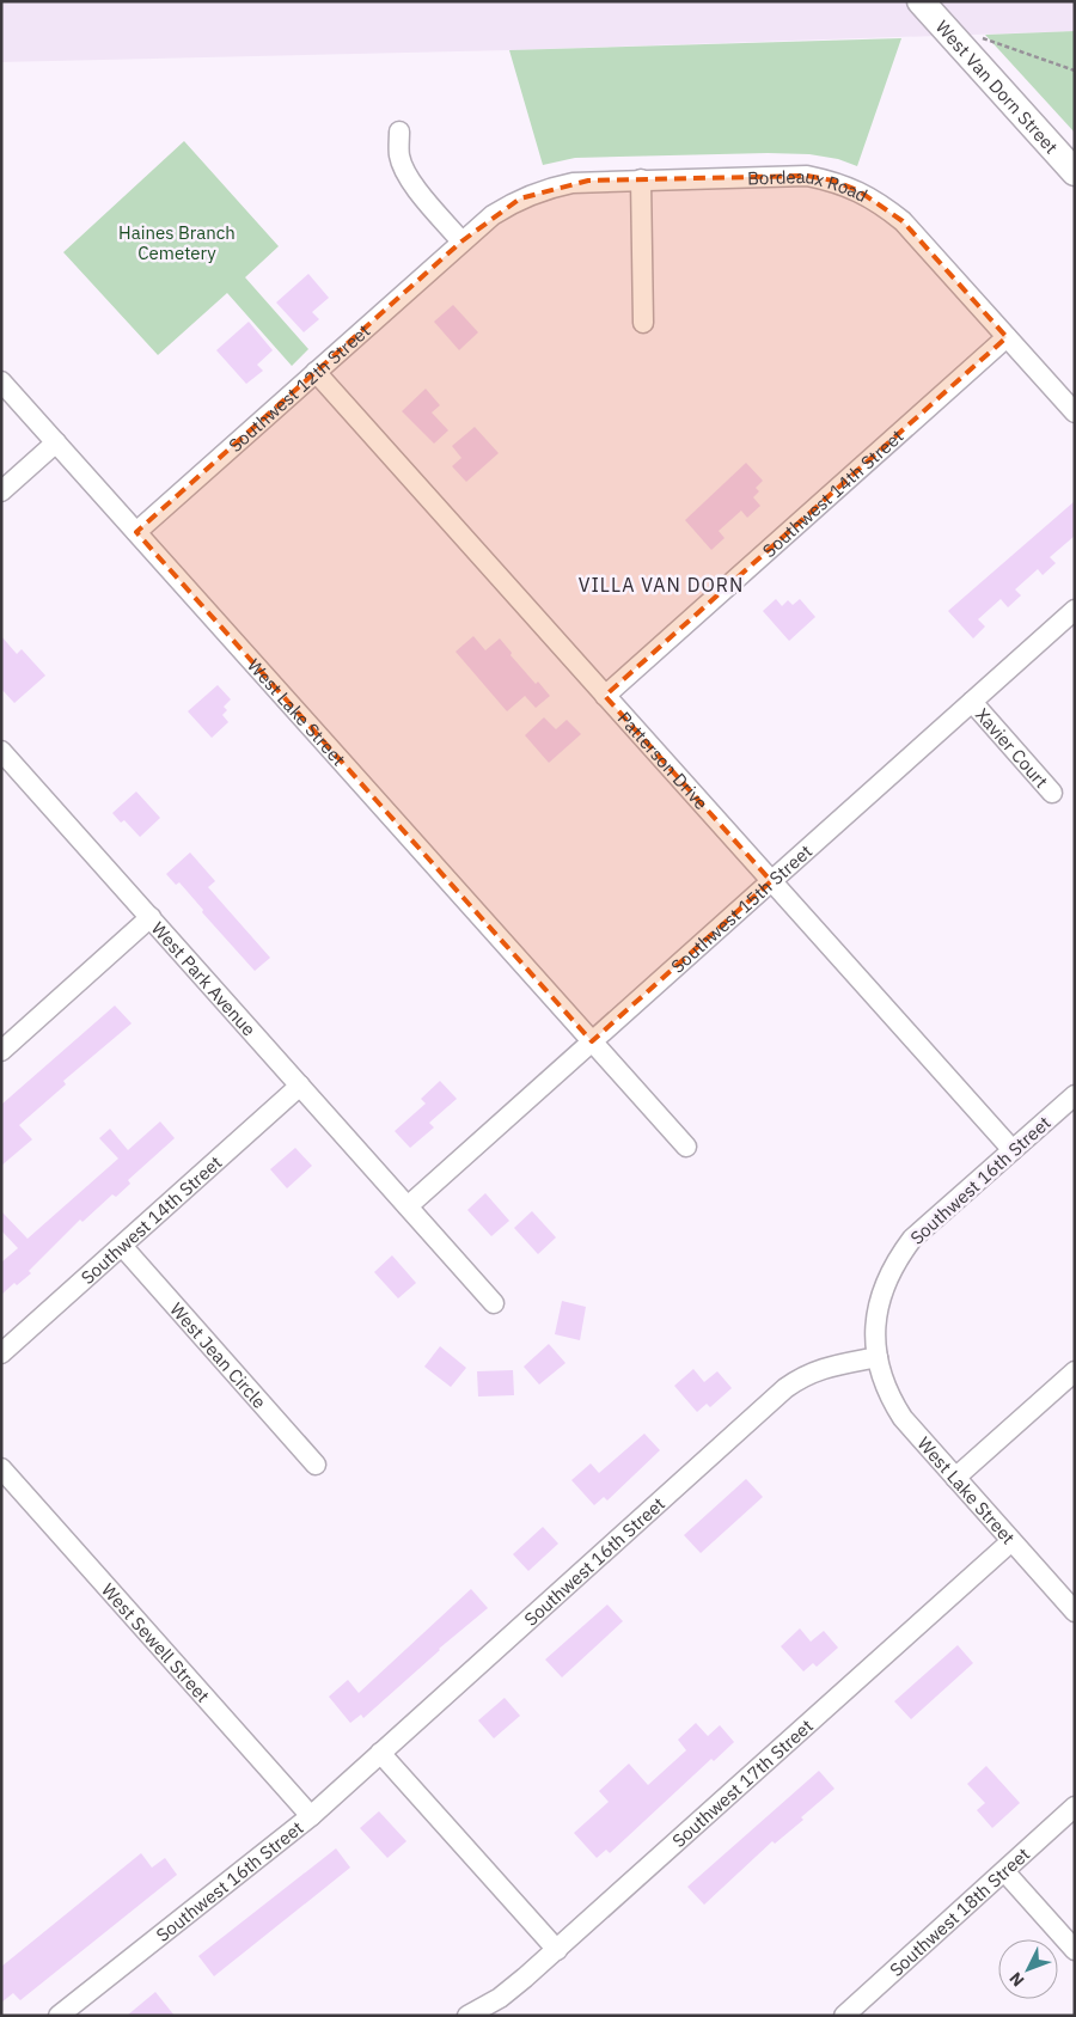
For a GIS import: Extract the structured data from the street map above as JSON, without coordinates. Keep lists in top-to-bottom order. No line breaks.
{"streets":{"main road":["West Van Dorn Street"],"street":["Bordeaux Road","Southwest 12th Street","Southwest 14th Street","West Lake Street","Xavier Court","Patterson Drive","Southwest 15th Street","West Park Avenue","Southwest 16th Street","West Jean Circle","West Sewell Street","Southwest 17th Street","Southwest 18th Street"]},"crossings":[["Bordeaux Road","Southwest 12th Street"],["Bordeaux Road","Southwest 14th Street"],["Southwest 12th Street","West Lake Street"],["Southwest 12th Street","Patterson Drive"],["Southwest 14th Street","Patterson Drive"],["Southwest 14th Street","West Park Avenue"],["Southwest 14th Street","West Jean Circle"],["West Lake Street","Southwest 15th Street"],["West Lake Street","Southwest 16th Street"],["West Lake Street","Southwest 17th Street"],["Xavier Court","Southwest 15th Street"],["Patterson Drive","Southwest 15th Street"],["Patterson Drive","Southwest 16th Street"],["Southwest 15th Street","West Park Avenue"],["Southwest 16th Street","West Sewell Street"]],"districts":["VILLA VAN DORN"],"parks":["Haines Branch Cemetery"],"north":"bottom left"}
